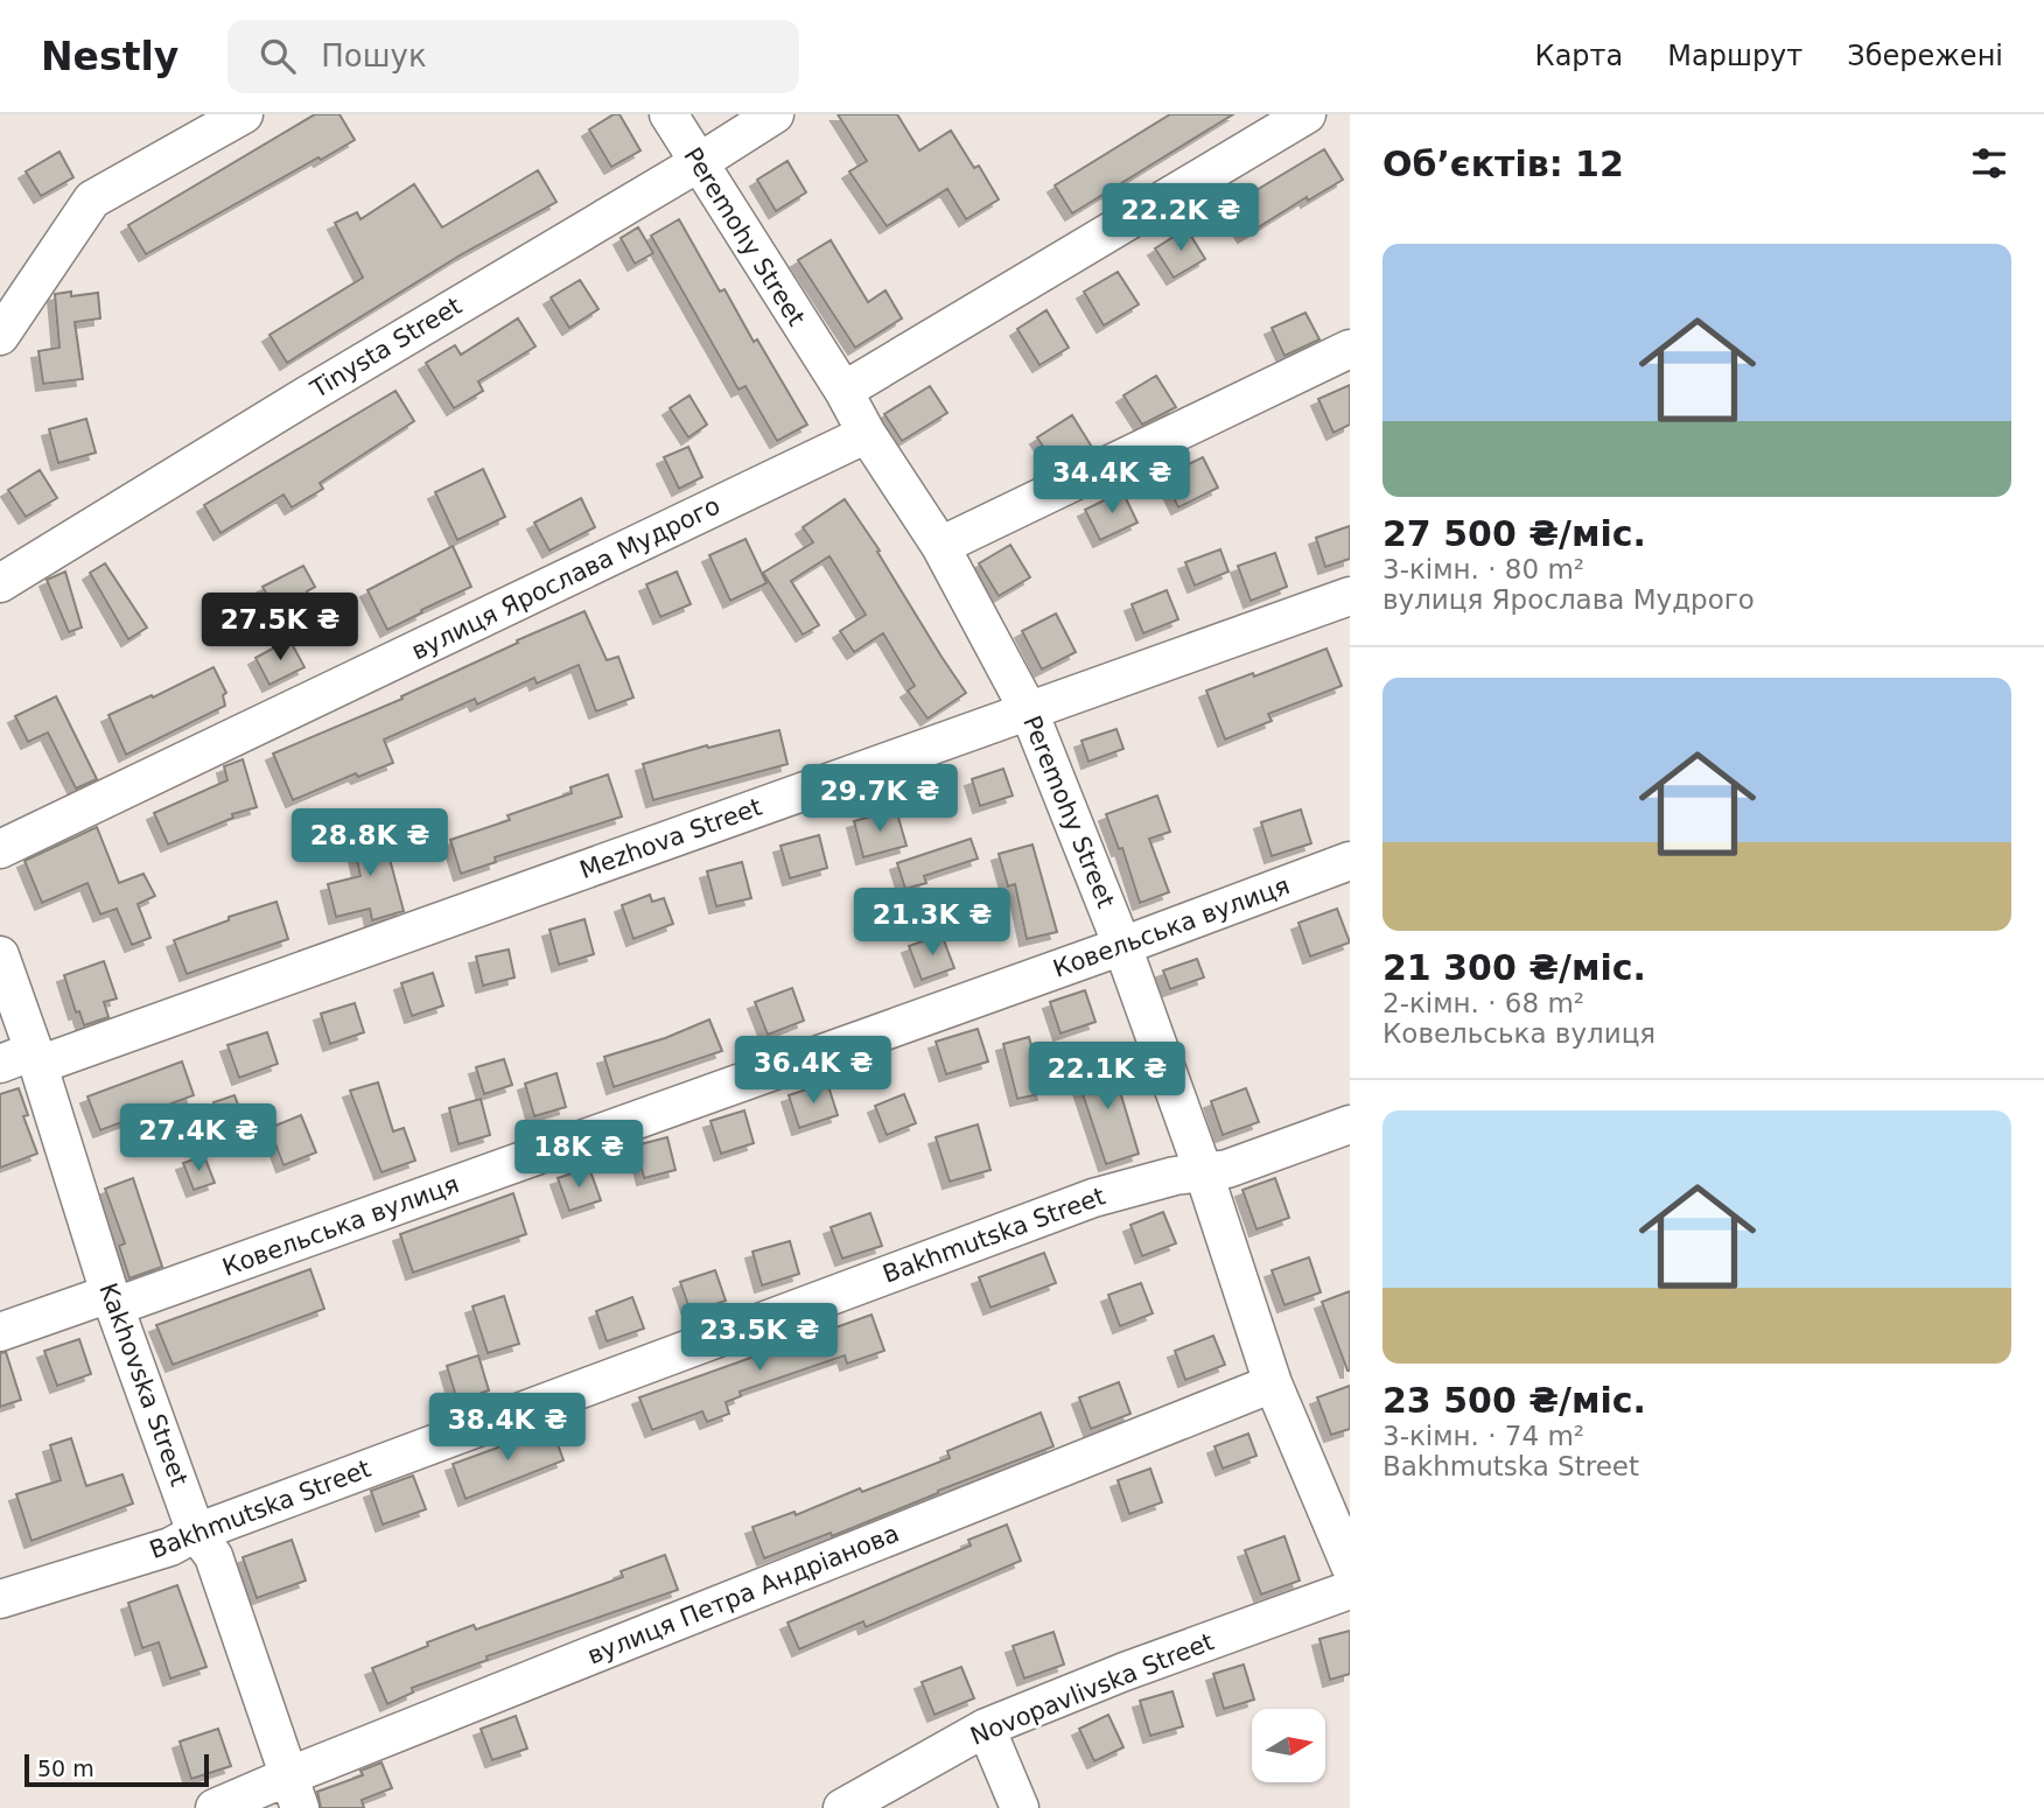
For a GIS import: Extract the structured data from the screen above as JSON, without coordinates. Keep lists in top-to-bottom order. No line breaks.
{"streets":{"street":["Peremohy Street","Tinysta Street","вулиця Ярослава Мудрого","Mezhova Street","Ковельська вулиця","Bakhmutska Street","Kakhovska Street","вулиця Петра Андріанова","Novopavlivska Street"]},"crossings":[["Peremohy Street","Tinysta Street"],["Peremohy Street","вулиця Ярослава Мудрого"],["Peremohy Street","Mezhova Street"],["Peremohy Street","Ковельська вулиця"],["Peremohy Street","Bakhmutska Street"],["Peremohy Street","вулиця Петра Андріанова"],["Mezhova Street","Kakhovska Street"],["Ковельська вулиця","Kakhovska Street"],["Bakhmutska Street","Kakhovska Street"],["Kakhovska Street","вулиця Петра Андріанова"]],"scale_bar":"50 m","north":"right","page":{"header":"Nestly","search":"Пошук","nav":["Карта","Маршрут","Збережені"],"heading":"Об’єктів: 12","price":["22.2K ₴","34.4K ₴","27.5K ₴","29.7K ₴","28.8K ₴","21.3K ₴","36.4K ₴","22.1K ₴","27.4K ₴","18K ₴","23.5K ₴","38.4K ₴"],"list":[{"name":"27 500 ₴/міс.","note":"3-кімн. · 80 m² · вулиця Ярослава Мудрого"},{"name":"21 300 ₴/міс.","note":"2-кімн. · 68 m² · Ковельська вулиця"},{"name":"23 500 ₴/міс.","note":"3-кімн. · 74 m² · Bakhmutska Street"}],"scale":"50 m"}}
